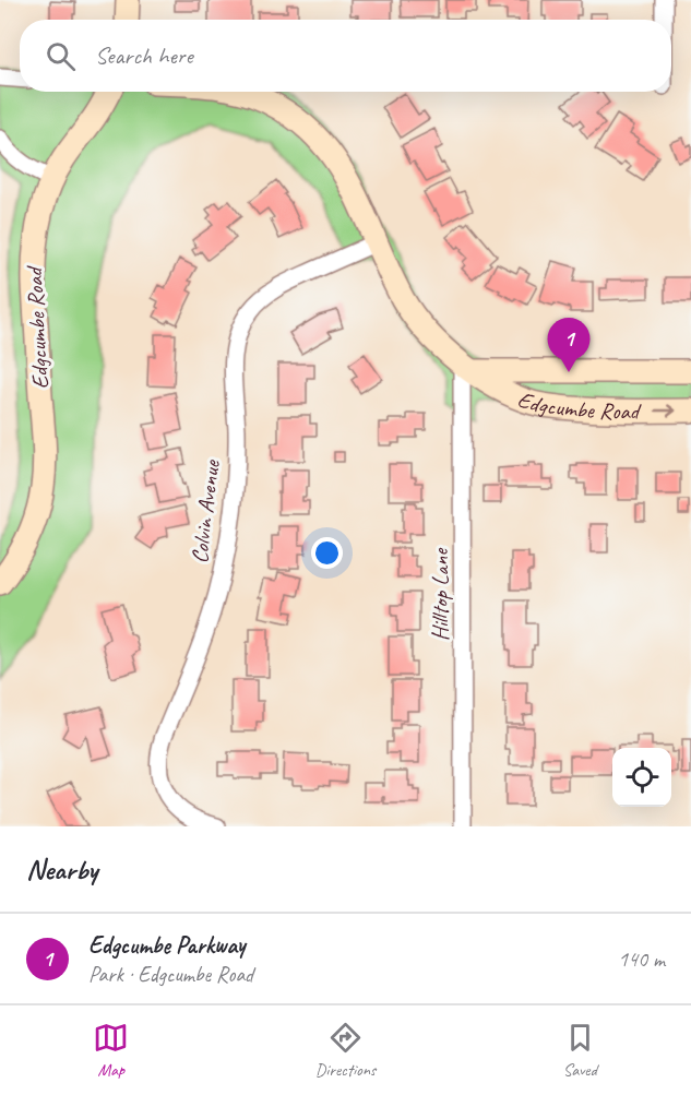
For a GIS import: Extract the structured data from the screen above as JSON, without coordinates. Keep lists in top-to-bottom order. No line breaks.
{"streets":{"street":["Edgcumbe Road","Colvin Avenue","Hilltop Lane"]},"crossings":[["Edgcumbe Road","Colvin Avenue"],["Edgcumbe Road","Hilltop Lane"]],"page":{"search":"Search here","pins":"1","heading":"Nearby","list":[{"mark":"1","name":"Edgcumbe Parkway","note":"Park · Edgcumbe Road","value":"140 m"}],"nav":["Map","Directions","Saved"]}}
